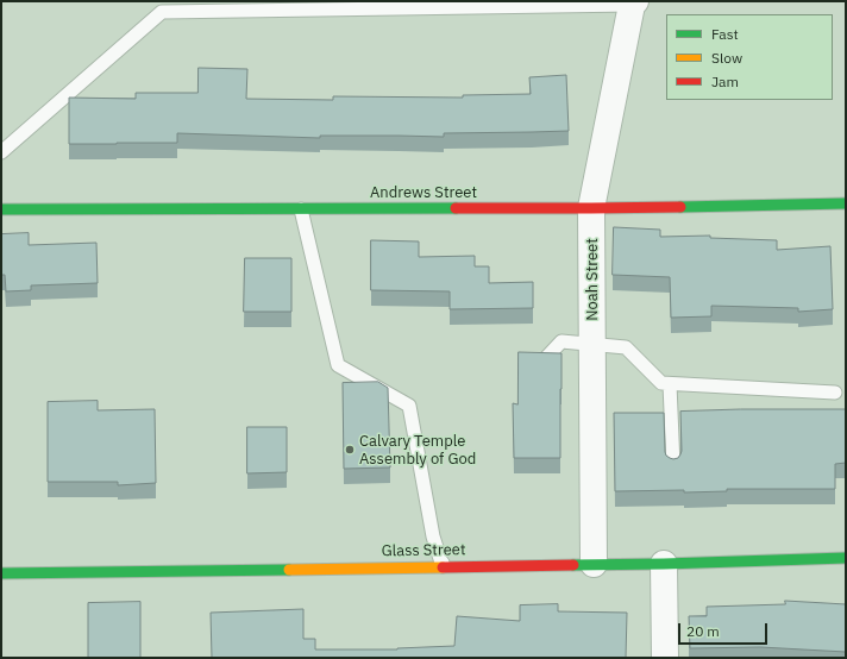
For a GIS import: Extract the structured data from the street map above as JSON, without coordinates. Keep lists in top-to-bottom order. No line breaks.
{"streets":{"main road":["Andrews Street","Glass Street"],"street":["Noah Street"]},"crossings":[["Andrews Street","Noah Street"],["Noah Street","Glass Street"]],"places":["Calvary Temple Assembly of God"],"legend":["Fast","Slow","Jam"],"scale_bar":"20 m"}
